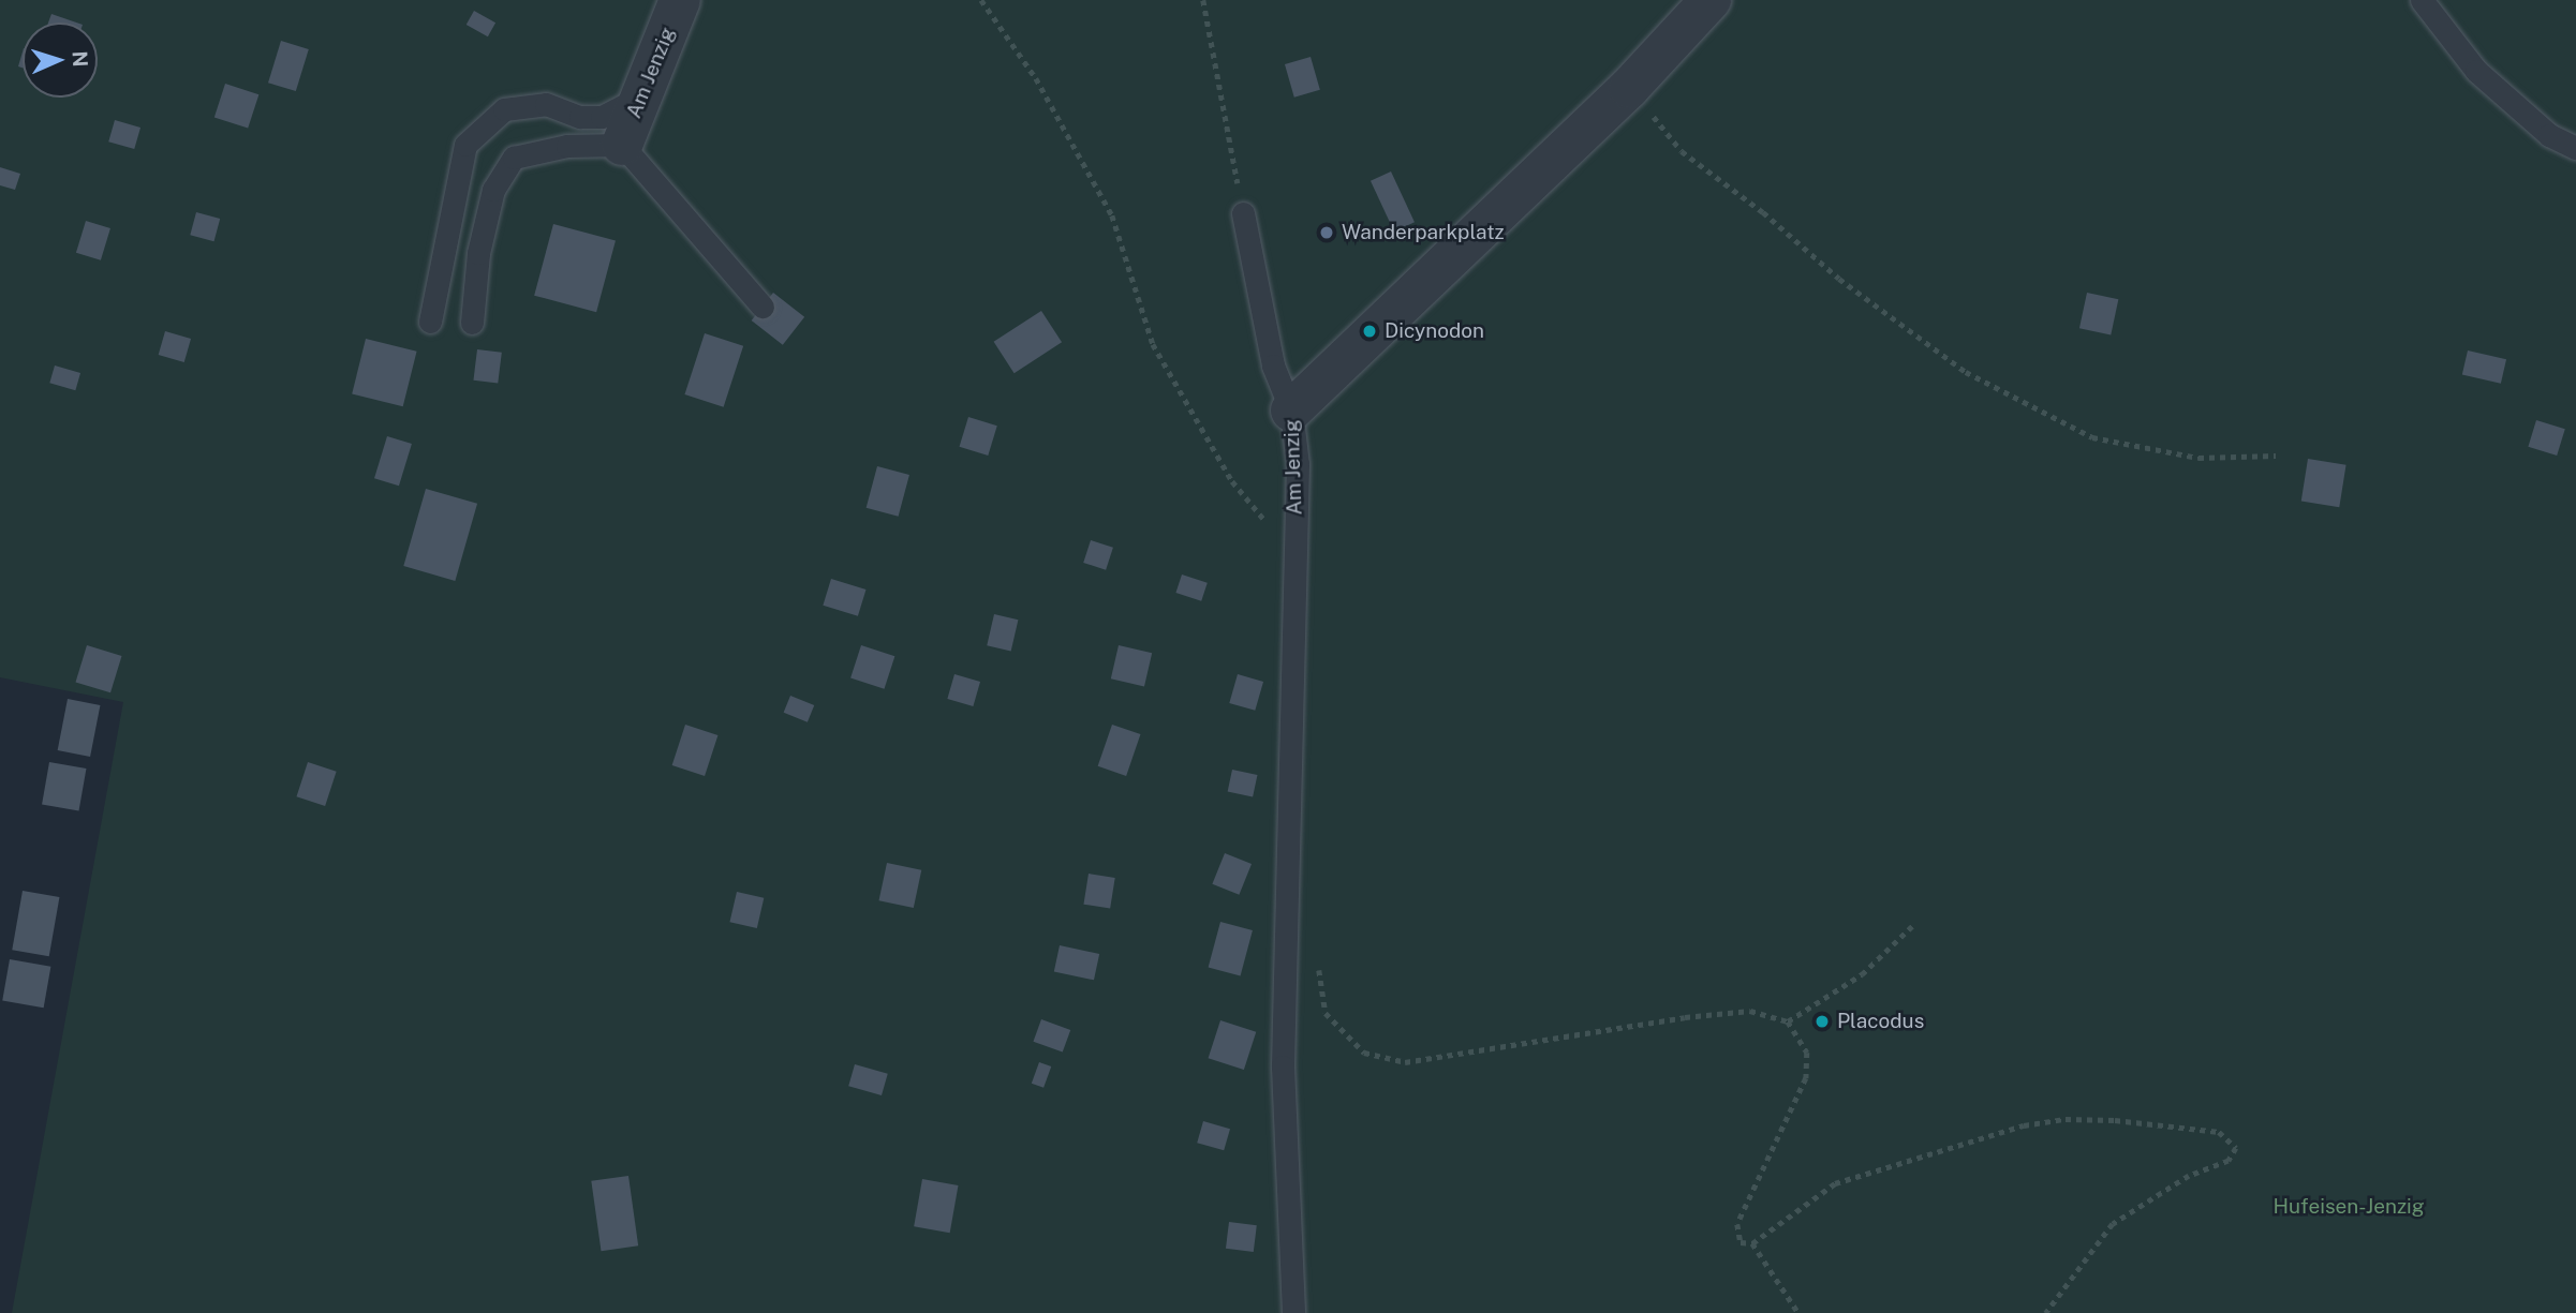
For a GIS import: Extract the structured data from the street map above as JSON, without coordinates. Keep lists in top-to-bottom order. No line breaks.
{"streets":{"street":["Am Jenzig"]},"parks":["Hufeisen-Jenzig"],"places":["Wanderparkplatz","Dicynodon","Placodus"],"north":"right"}
